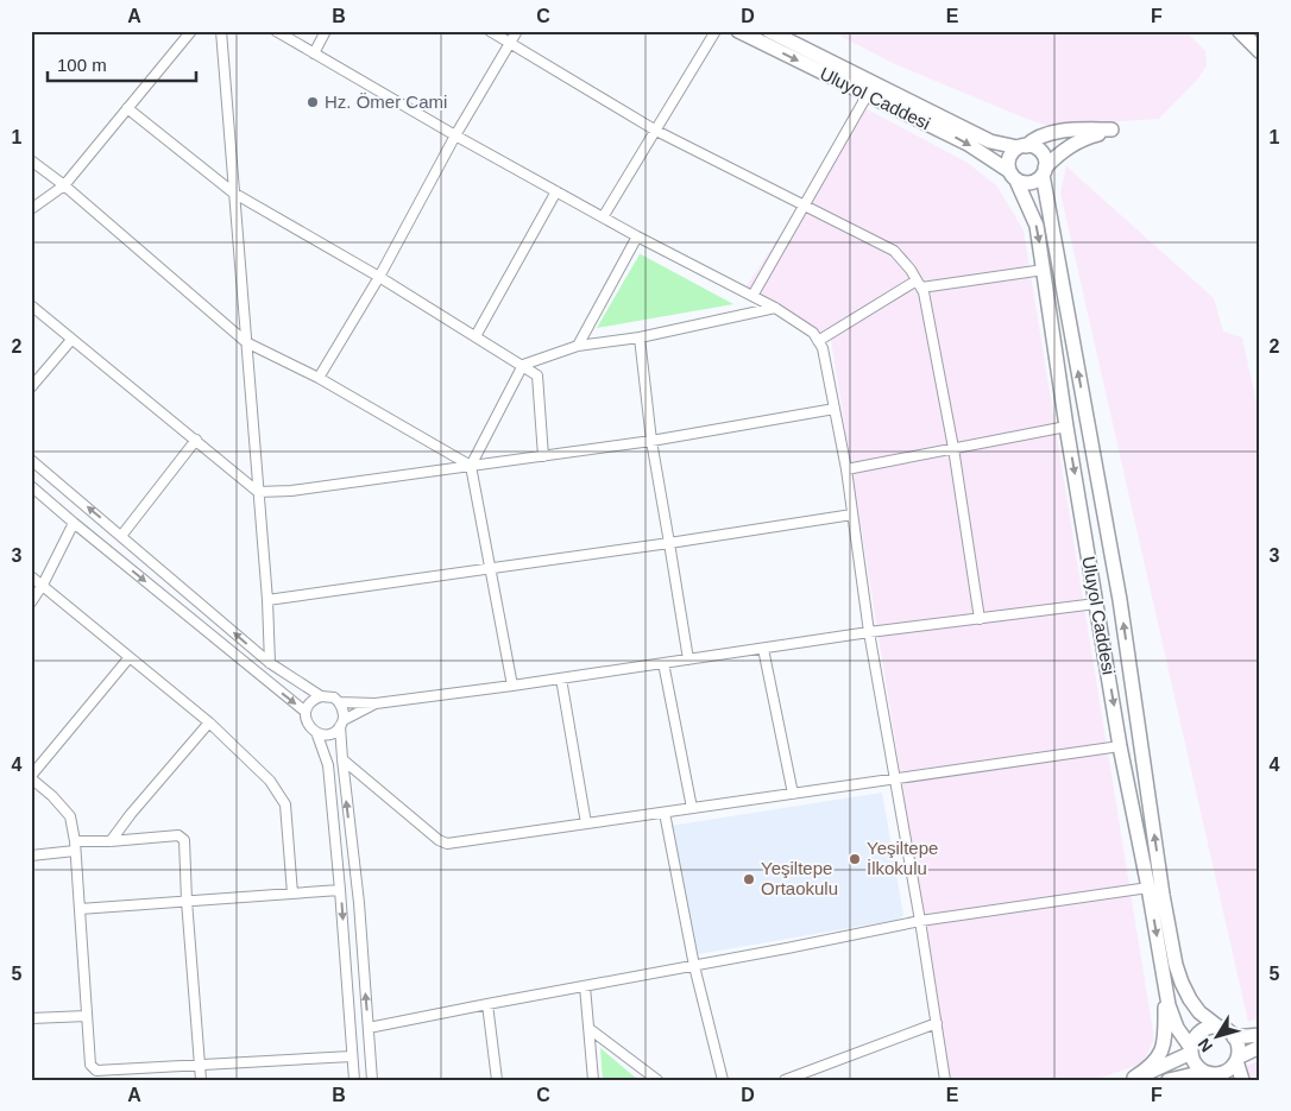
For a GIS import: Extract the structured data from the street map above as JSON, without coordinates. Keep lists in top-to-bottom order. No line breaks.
{"streets":{"main road":["Uluyol Caddesi"]},"places":["Hz. Ömer Cami","Yeşiltepe İlkokulu","Yeşiltepe Ortaokulu"],"scale_bar":"100 m","north":"bottom left","grid":{"columns":["A","B","C","D","E","F"],"rows":["1","2","3","4","5"]}}
